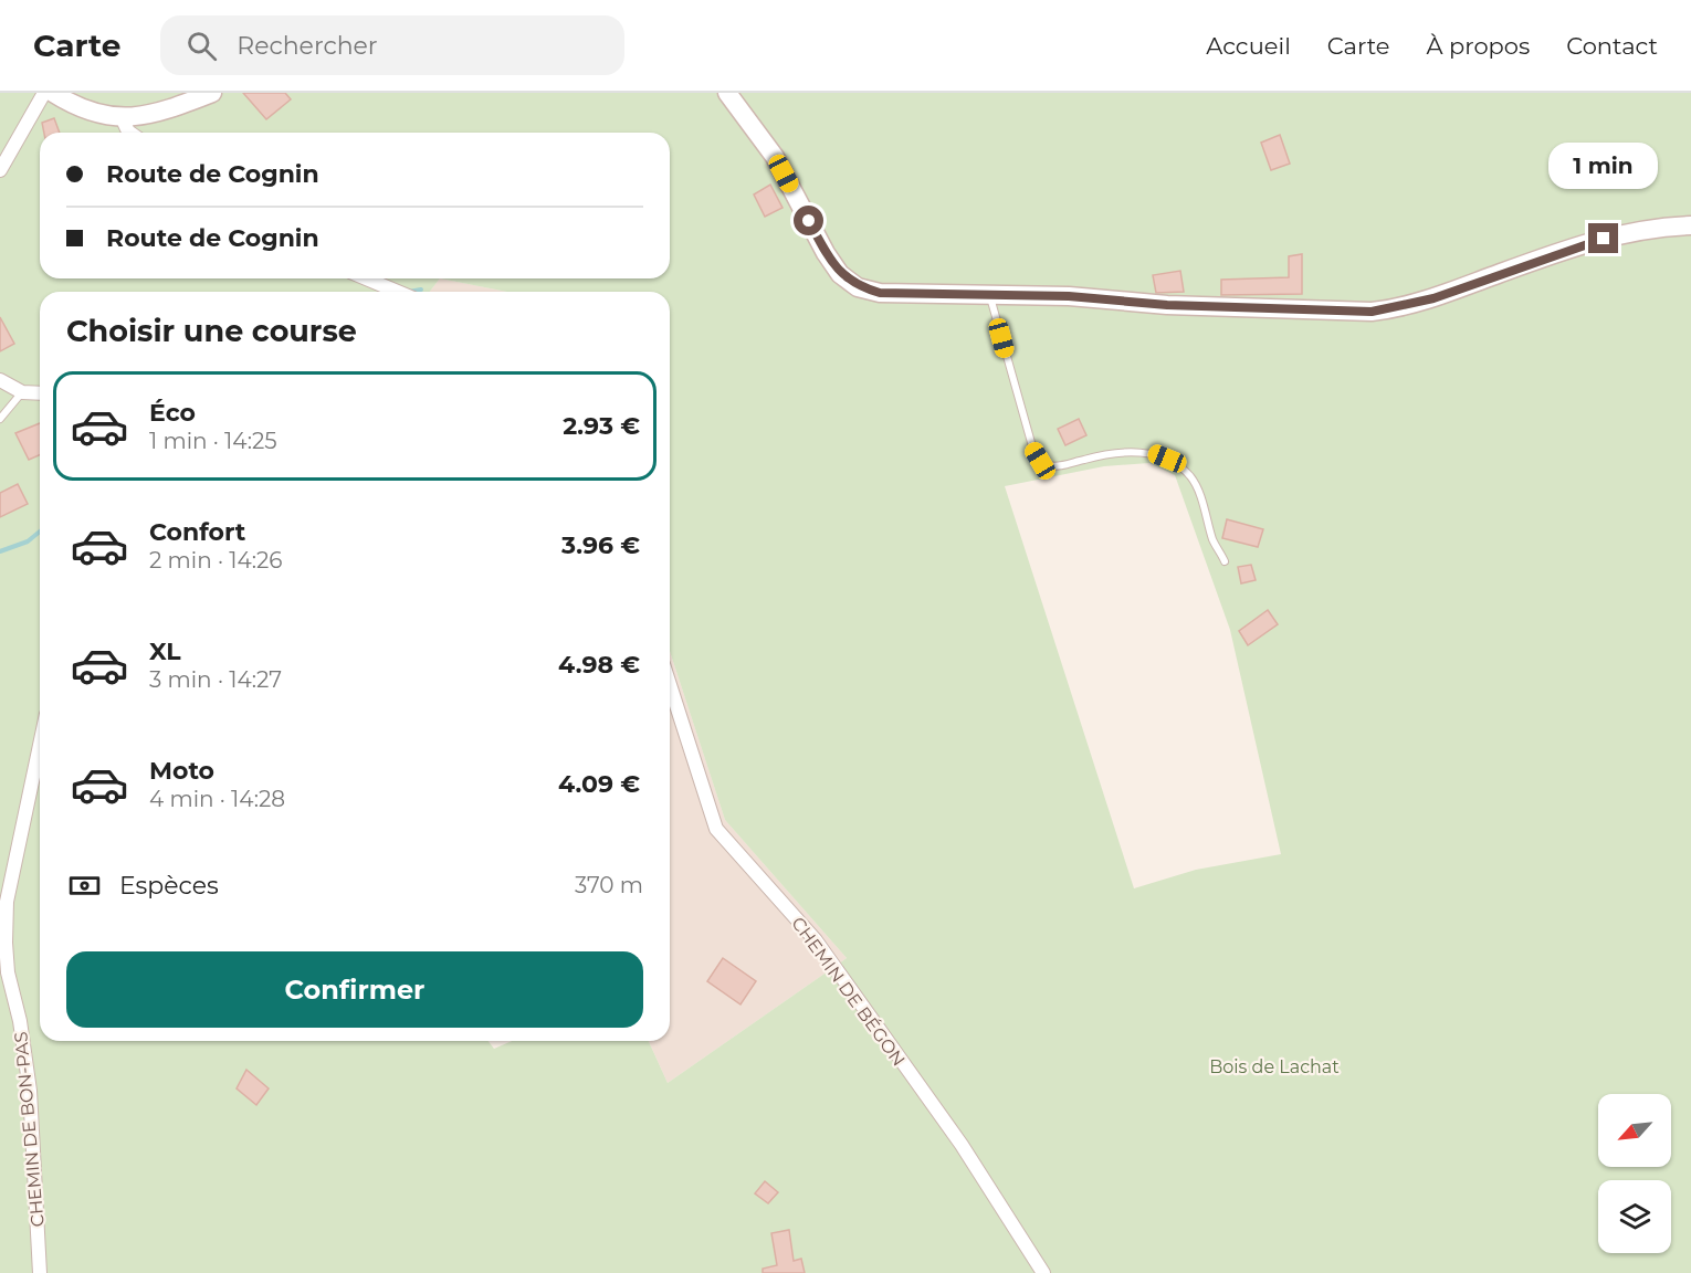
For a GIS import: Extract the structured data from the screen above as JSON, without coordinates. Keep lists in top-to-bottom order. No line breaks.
{"streets":{"street":["CHEMIN DE BÉGON","CHEMIN DE BON-PAS"]},"parks":["Bois de Lachat"],"north":"bottom left","page":{"header":"Carte","search":"Rechercher","nav":["Accueil","Carte","À propos","Contact"],"banner":["Route de Cognin","Route de Cognin"],"bubble":"1 min","heading":"Choisir une course","list":[{"name":"Éco","note":"1 min · 14:25","value":"2.93 €"},{"name":"Confort","note":"2 min · 14:26","value":"3.96 €"},{"name":"XL","note":"3 min · 14:27","value":"4.98 €"},{"name":"Moto","note":"4 min · 14:28","value":"4.09 €"}],"pay":["Espèces","370 m"],"buttons":"Confirmer"}}
